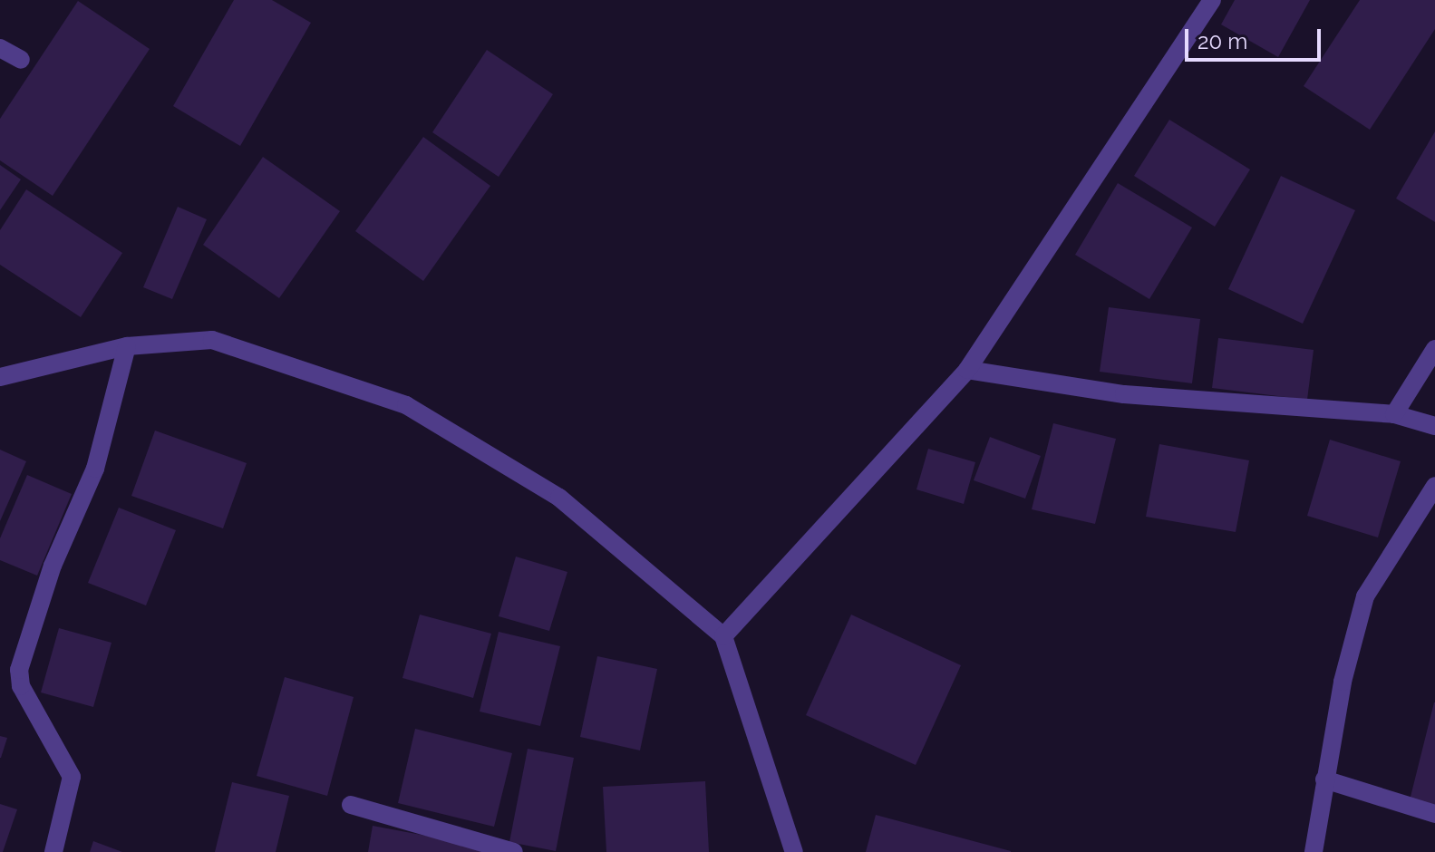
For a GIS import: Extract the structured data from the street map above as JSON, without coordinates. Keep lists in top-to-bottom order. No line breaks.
{"scale_bar":"20 m"}
